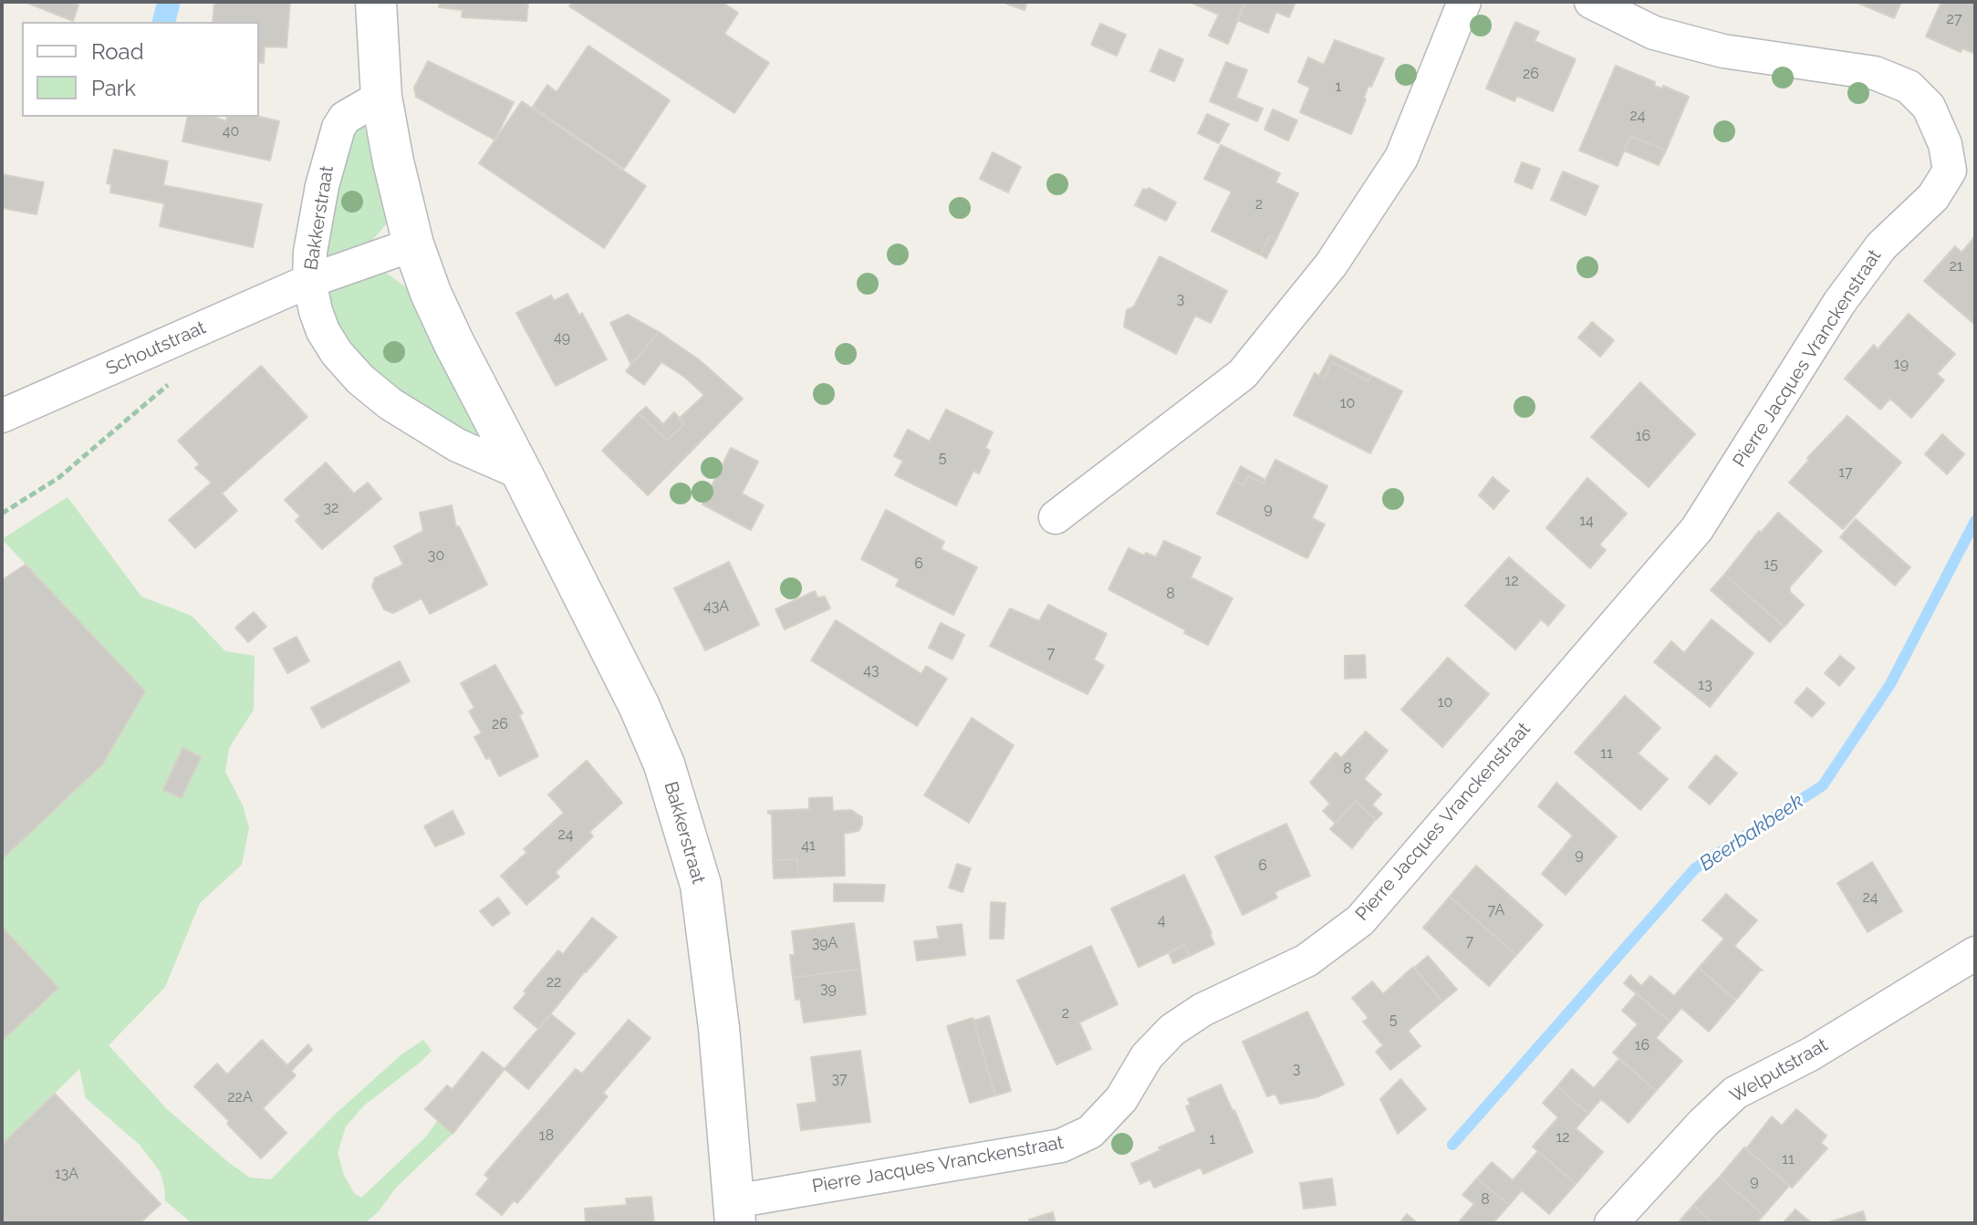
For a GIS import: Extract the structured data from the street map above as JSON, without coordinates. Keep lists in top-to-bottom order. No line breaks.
{"streets":{"street":["Bakkerstraat","Schoutstraat","Pierre Jacques Vranckenstraat","Welputstraat"]},"crossings":[["Bakkerstraat","Schoutstraat"],["Bakkerstraat","Pierre Jacques Vranckenstraat"]],"water":["Beerbakbeek"],"house_numbers":["27","26","1","24","40","2","21","3","49","19","10","16","5","17","32","9","14","30","6","15","12","8","43A","7","43","13","10","26","11","8","24","41","9","6","24","7A","4","7","39A","22","39","2","5","16","3","37","22A","18","12","1","11","13A","9","8"],"legend":["Road","Park"]}
